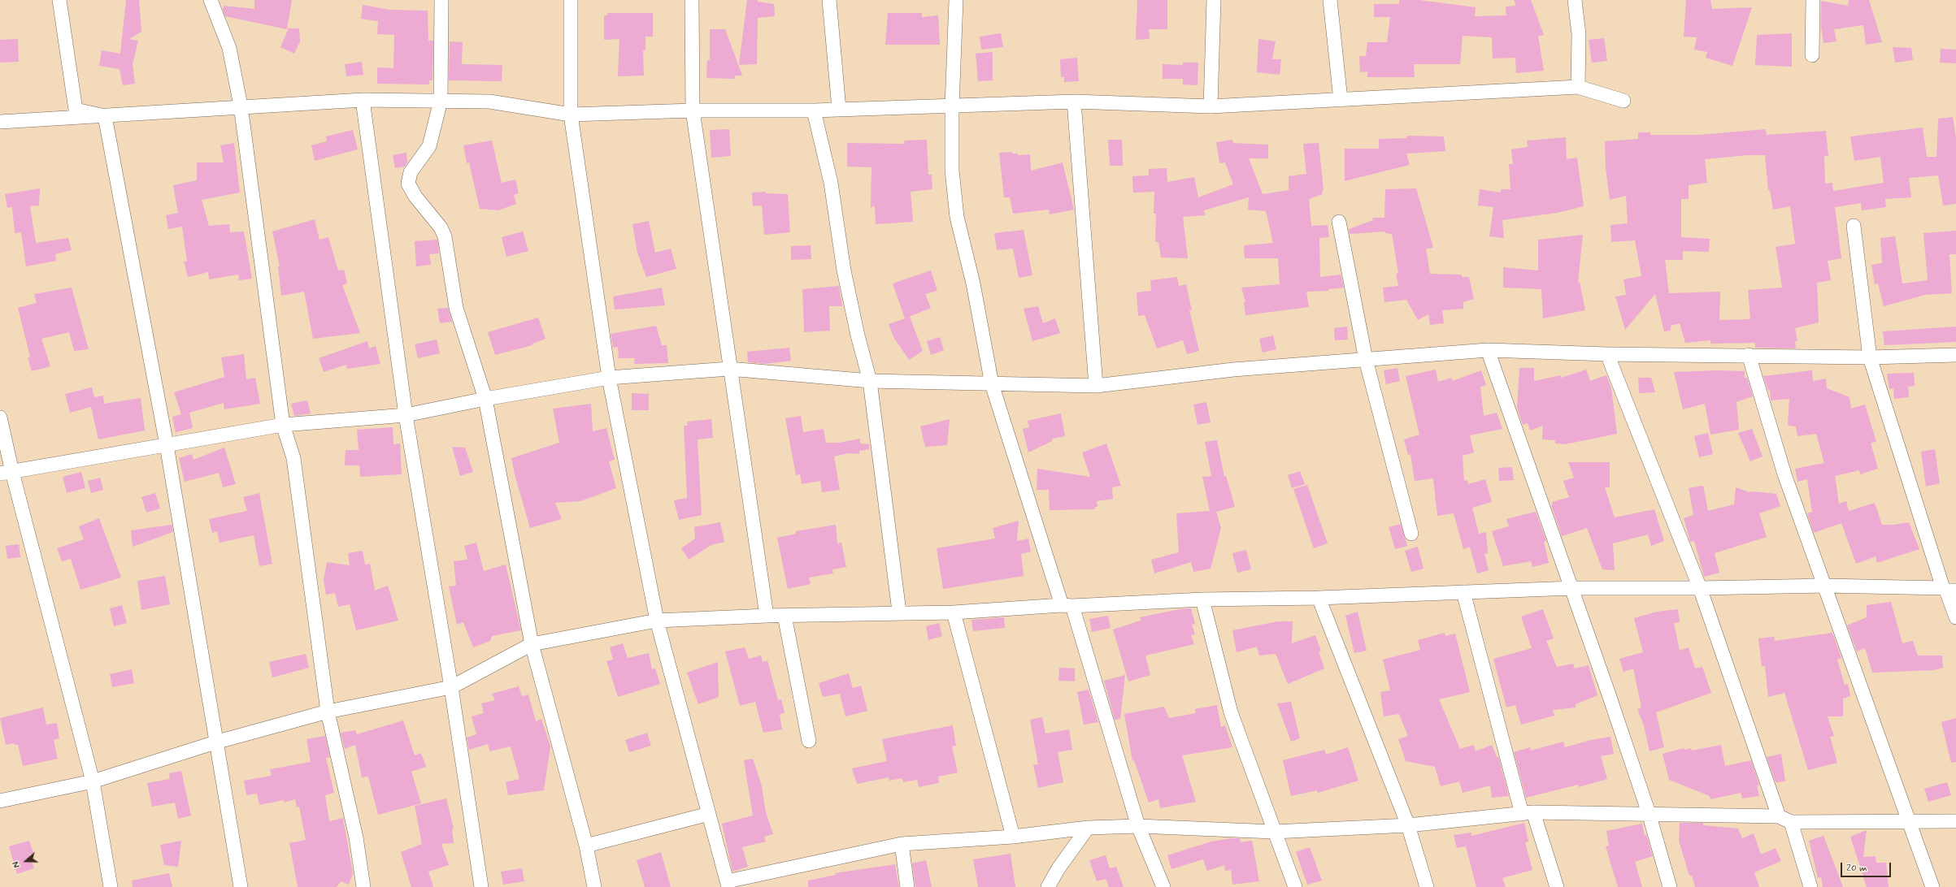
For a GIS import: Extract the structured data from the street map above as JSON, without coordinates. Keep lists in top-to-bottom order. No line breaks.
{"scale_bar":"20 m","north":"left"}
